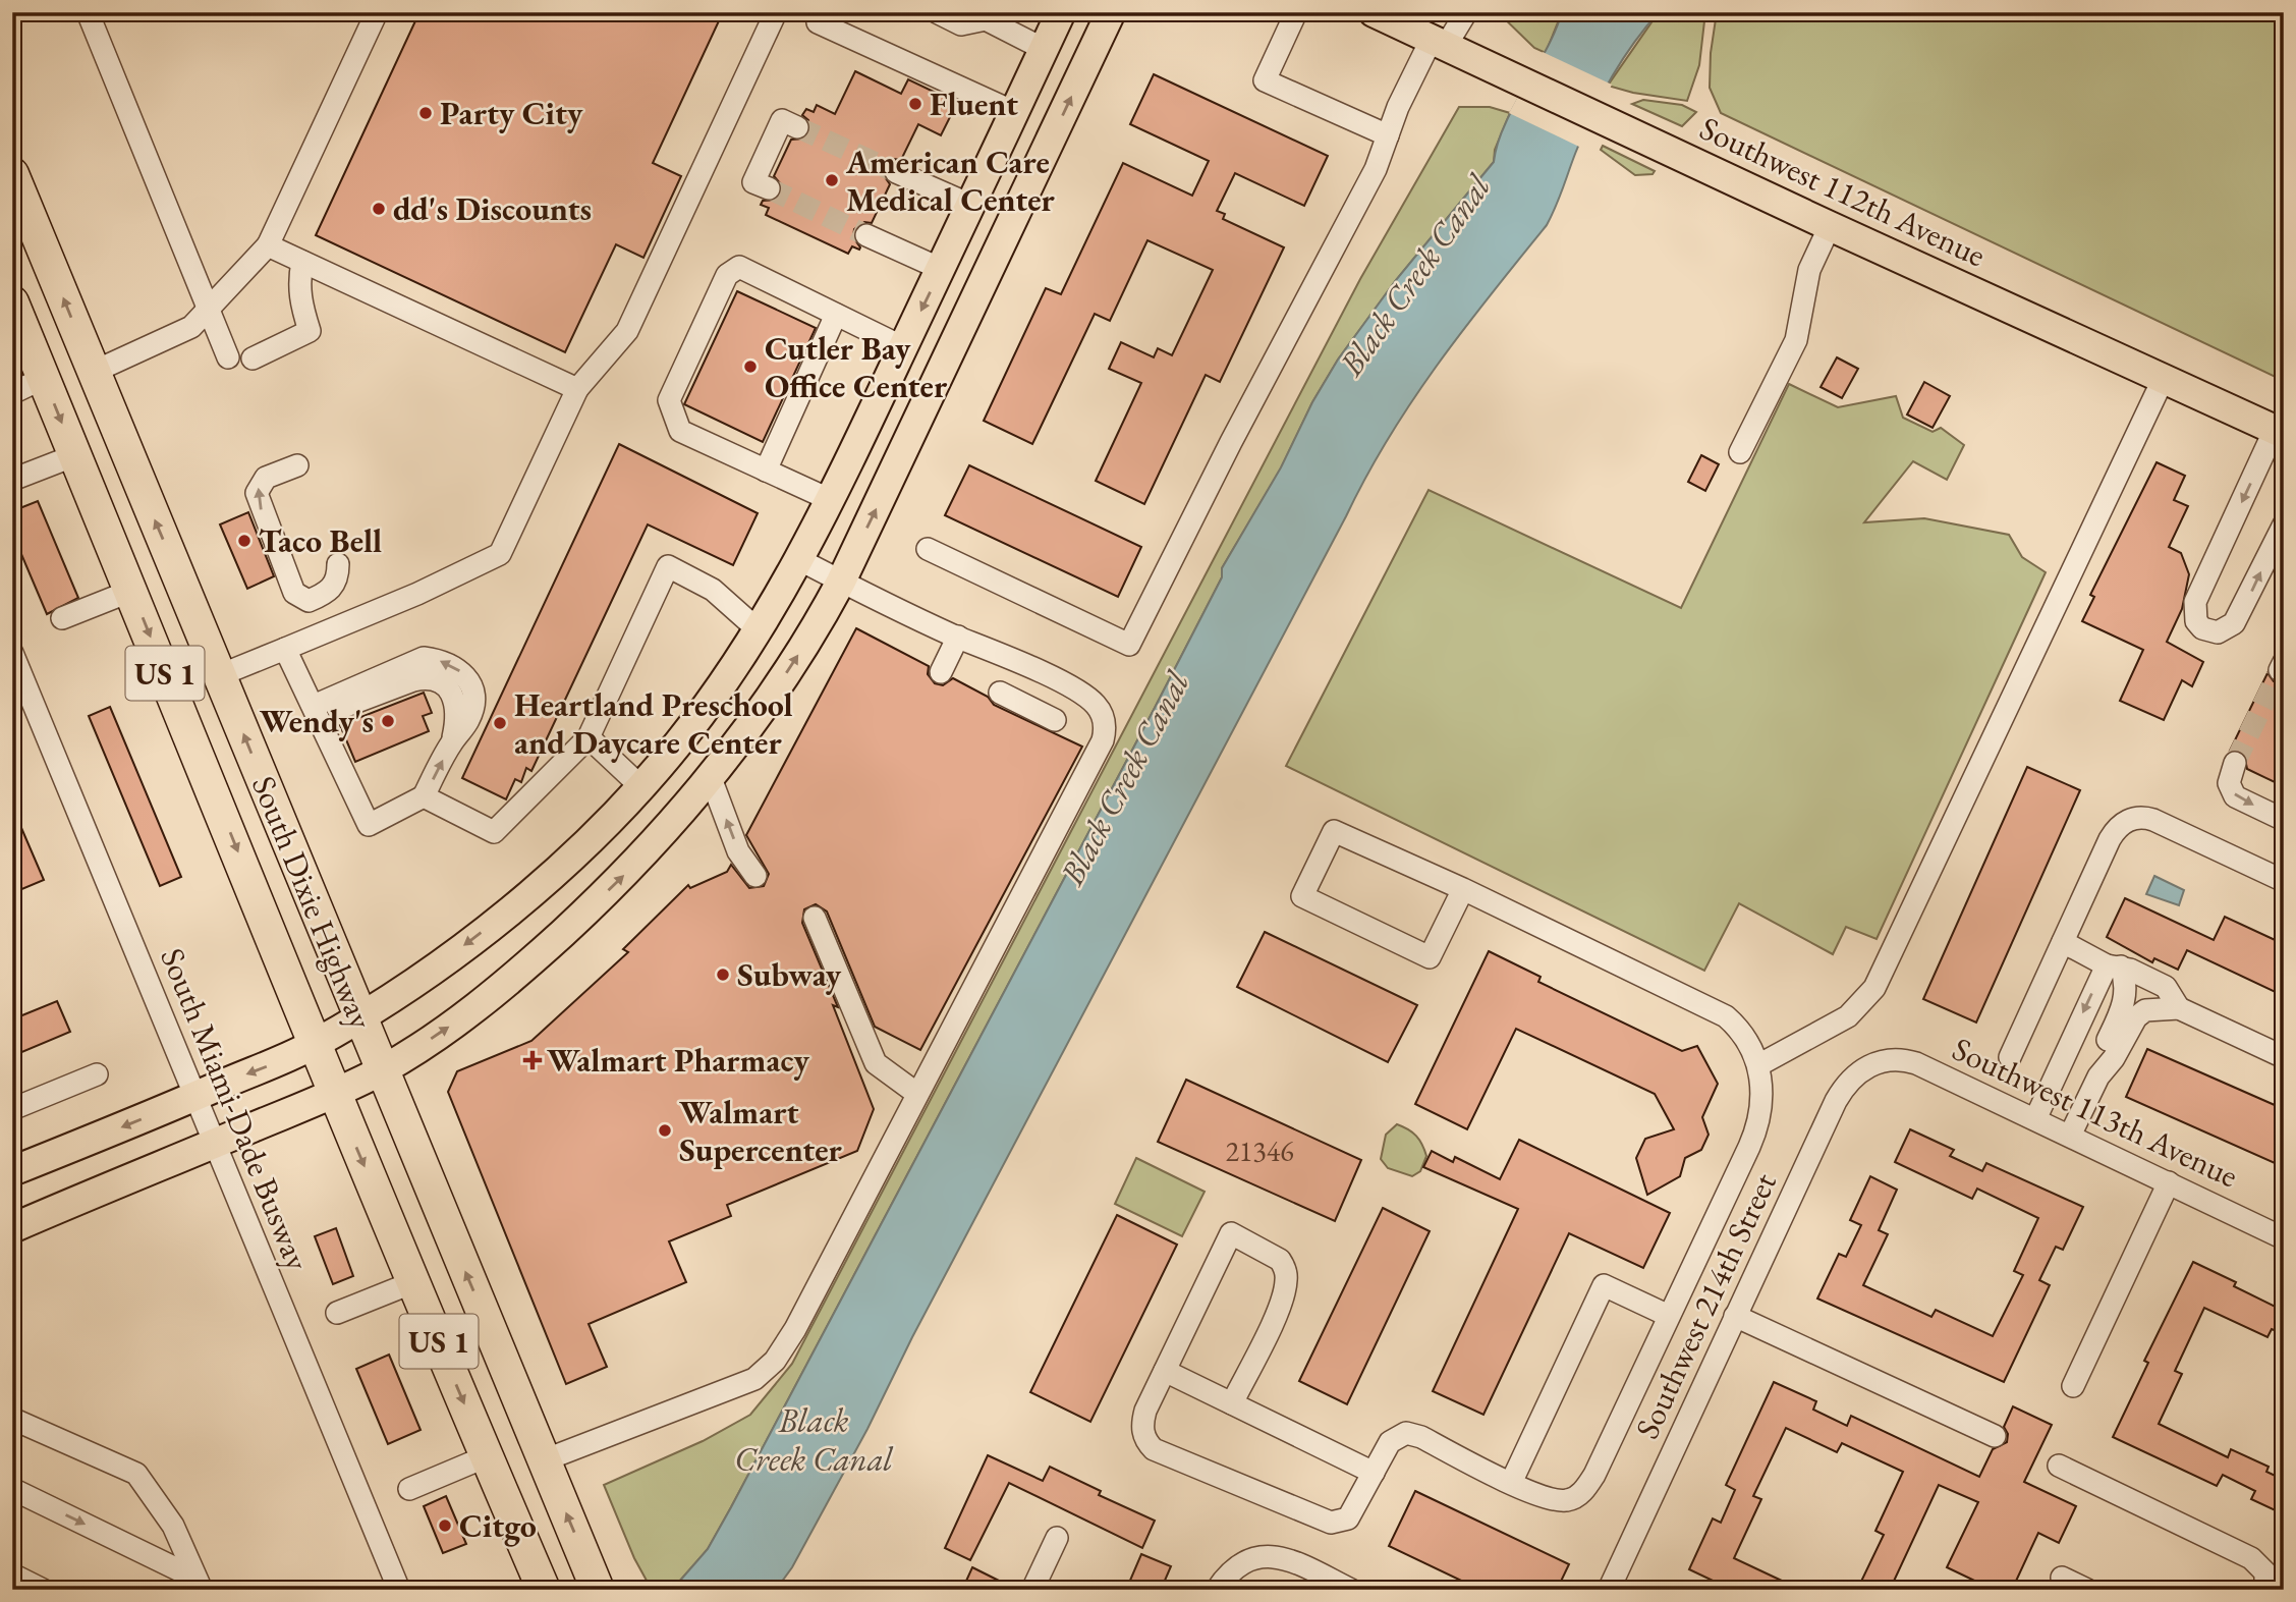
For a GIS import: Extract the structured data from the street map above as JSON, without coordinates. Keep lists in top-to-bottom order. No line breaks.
{"streets":{"highway":["US 1","South Dixie Highway"],"main road":["Southwest 112th Avenue"],"street":["South Miami-Dade Busway","Southwest 113th Avenue","Southwest 214th Street"]},"crossings":[["Southwest 113th Avenue","Southwest 214th Street"]],"water":["Black Creek Canal"],"places":{"other":["Fluent","Party City","American Care Medical Center","dd's Discounts","Cutler Bay Office Center","Taco Bell","Wendy's","Heartland Preschool and Daycare Center","Subway","Walmart Supercenter","Citgo"],"health":["Walmart Pharmacy"]},"house_numbers":["21346"]}
